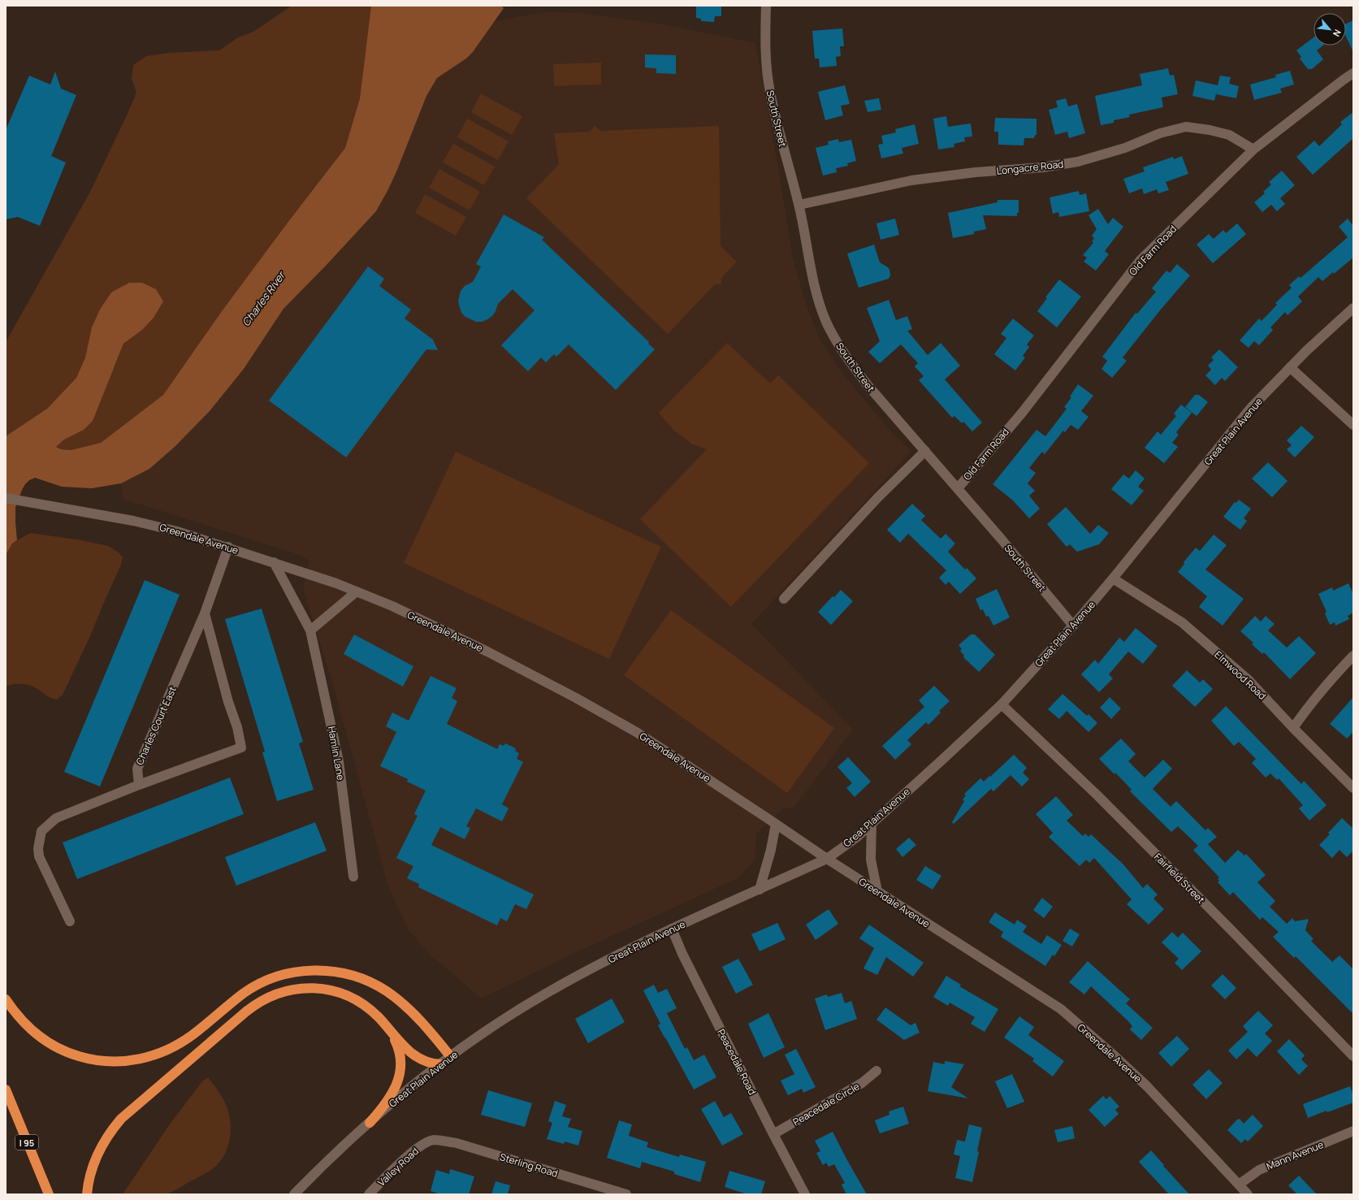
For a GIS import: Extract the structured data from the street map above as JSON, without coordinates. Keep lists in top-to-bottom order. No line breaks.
{"streets":{"highway":["I 95"],"street":["South Street","Longacre Road","Old Farm Road","Great Plain Avenue","Greendale Avenue","Elmwood Road","Charles Court East","Hamlin Lane","Fairfield Street","Peacedale Road","Peacedale Circle","Mann Avenue","Sterling Road","Valley Road"]},"crossings":[["South Street","Longacre Road"],["South Street","Old Farm Road"],["South Street","Great Plain Avenue"],["Longacre Road","Old Farm Road"],["Great Plain Avenue","Greendale Avenue"],["Great Plain Avenue","Elmwood Road"],["Great Plain Avenue","Fairfield Street"],["Great Plain Avenue","Peacedale Road"],["Greendale Avenue","Charles Court East"],["Greendale Avenue","Hamlin Lane"],["Greendale Avenue","Mann Avenue"],["Peacedale Road","Peacedale Circle"],["Sterling Road","Valley Road"]],"water":["Charles River"],"north":"bottom right"}
